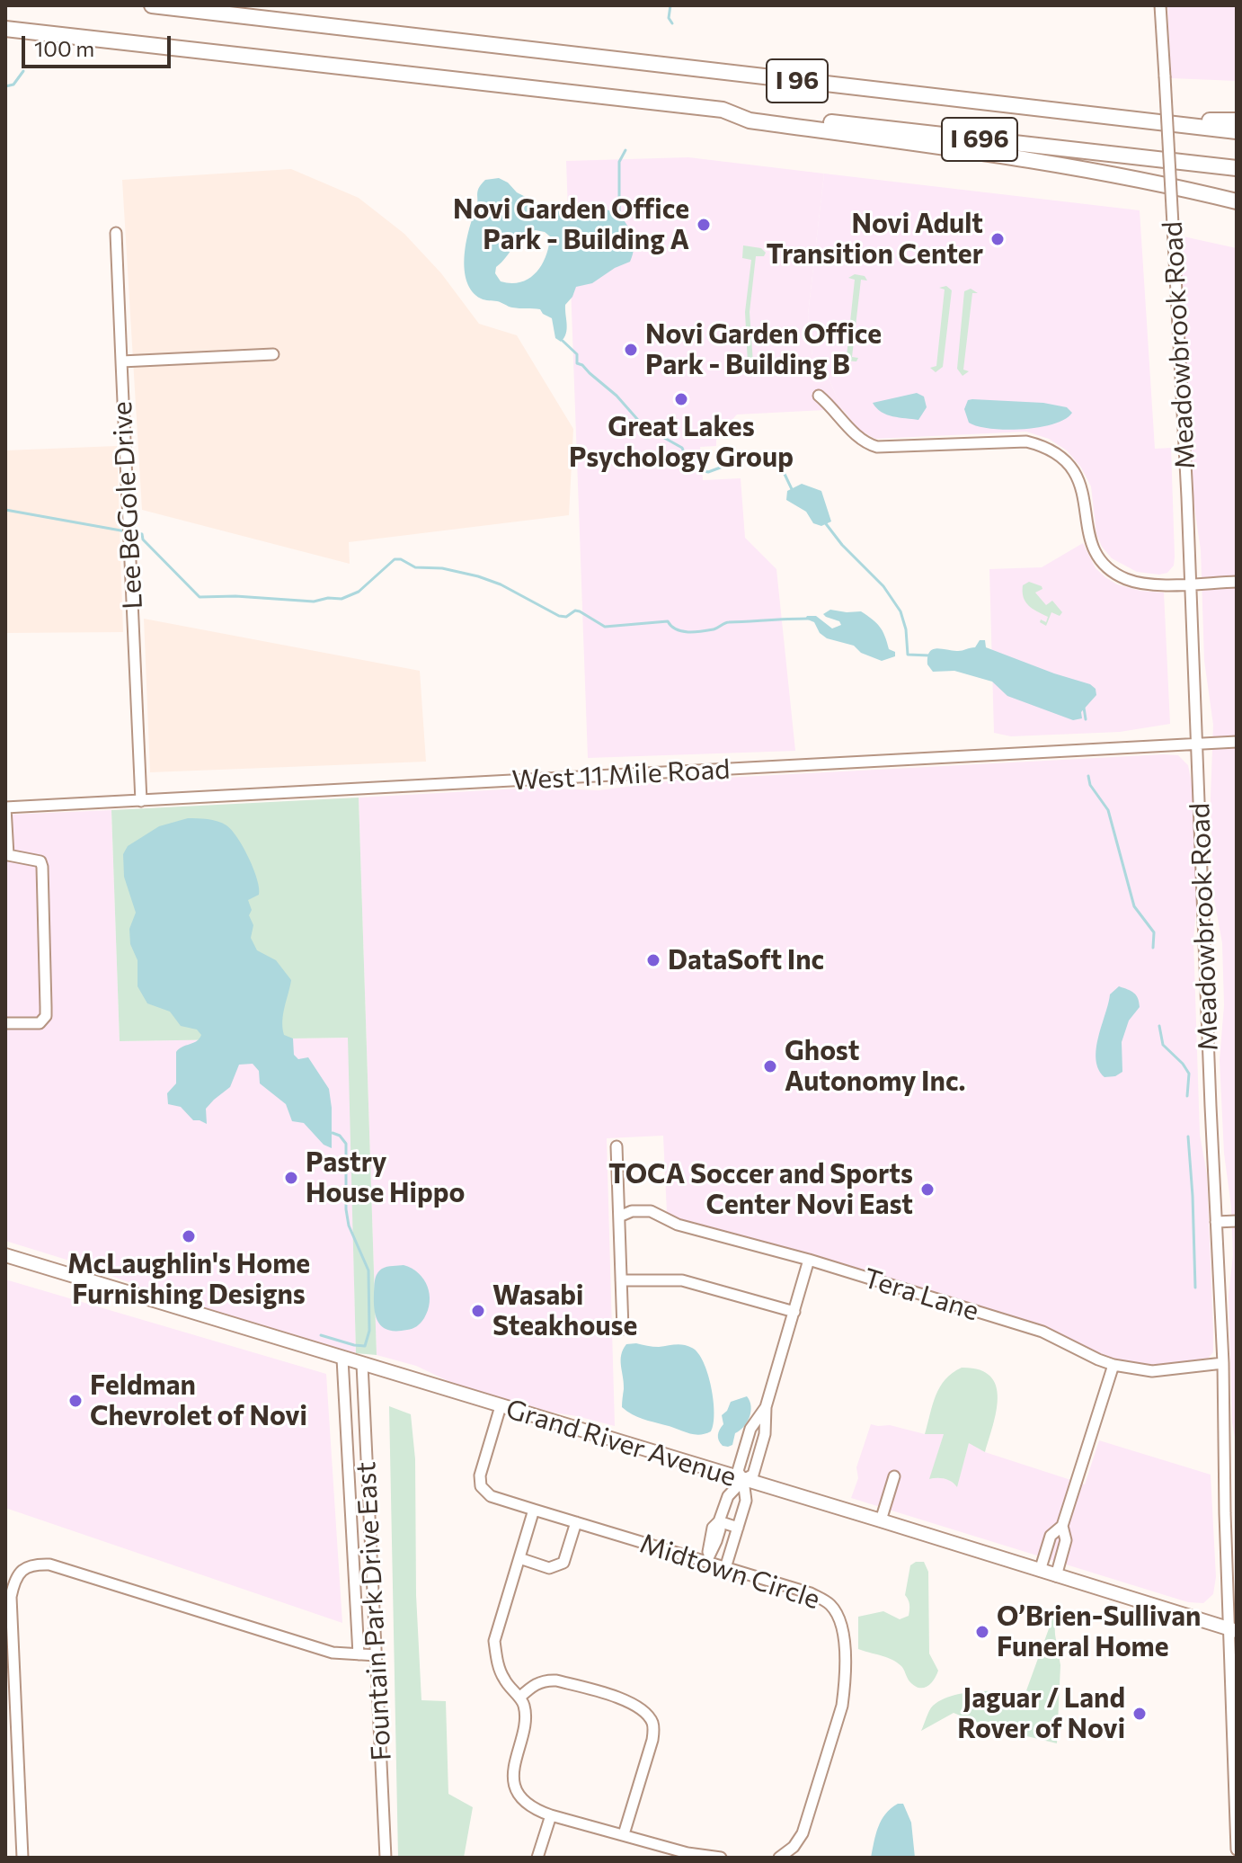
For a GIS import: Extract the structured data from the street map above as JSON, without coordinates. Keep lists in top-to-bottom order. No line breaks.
{"streets":{"highway":["I 96","I 696"],"main road":["Grand River Avenue"],"street":["Meadowbrook Road","Lee BeGole Drive","West 11 Mile Road","Tera Lane","Midtown Circle","Fountain Park Drive East"]},"crossings":[["Meadowbrook Road","West 11 Mile Road"],["Meadowbrook Road","Tera Lane"],["Meadowbrook Road","Grand River Avenue"],["Lee BeGole Drive","West 11 Mile Road"],["Grand River Avenue","Midtown Circle"],["Grand River Avenue","Fountain Park Drive East"]],"places":["Novi Garden Office Park - Building A","Novi Adult Transition Center","Novi Garden Office Park - Building B","Great Lakes Psychology Group","DataSoft Inc","Ghost Autonomy Inc.","Pastry House Hippo","TOCA Soccer and Sports Center Novi East","McLaughlin's Home Furnishing Designs","Wasabi Steakhouse","Feldman Chevrolet of Novi","O’Brien-Sullivan Funeral Home","Jaguar / Land Rover of Novi"],"scale_bar":"100 m"}
